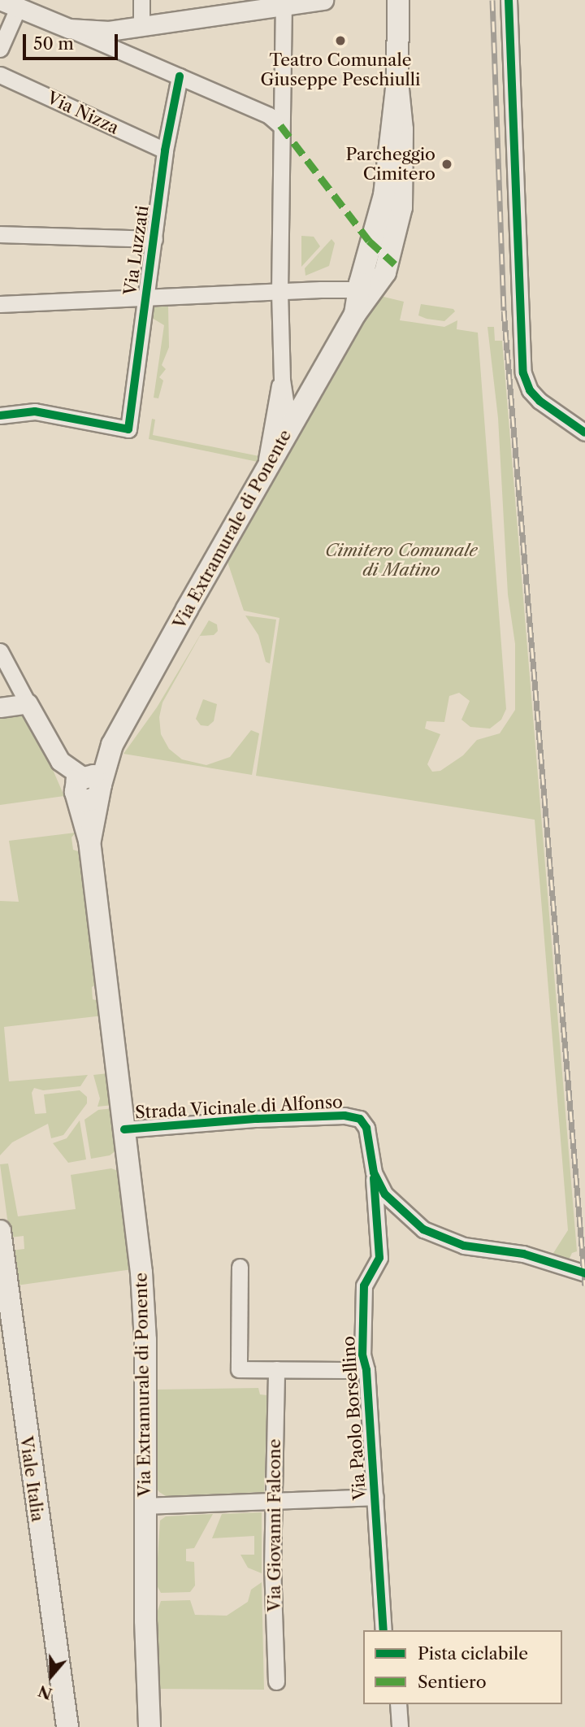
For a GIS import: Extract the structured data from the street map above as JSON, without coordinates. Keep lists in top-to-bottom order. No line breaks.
{"streets":{"main road":["Via Extramurale di Ponente","Viale Italia"],"street":["Via Nizza","Via Luzzati","Strada Vicinale di Alfonso","Via Paolo Borsellino","Via Giovanni Falcone"]},"crossings":[["Via Nizza","Via Luzzati"],["Via Extramurale di Ponente","Strada Vicinale di Alfonso"],["Strada Vicinale di Alfonso","Via Paolo Borsellino"]],"parks":["Cimitero Comunale di Matino"],"places":["Teatro Comunale Giuseppe Peschiulli","Parcheggio Cimitero"],"legend":["Pista ciclabile","Sentiero"],"scale_bar":"50 m","north":"bottom"}
